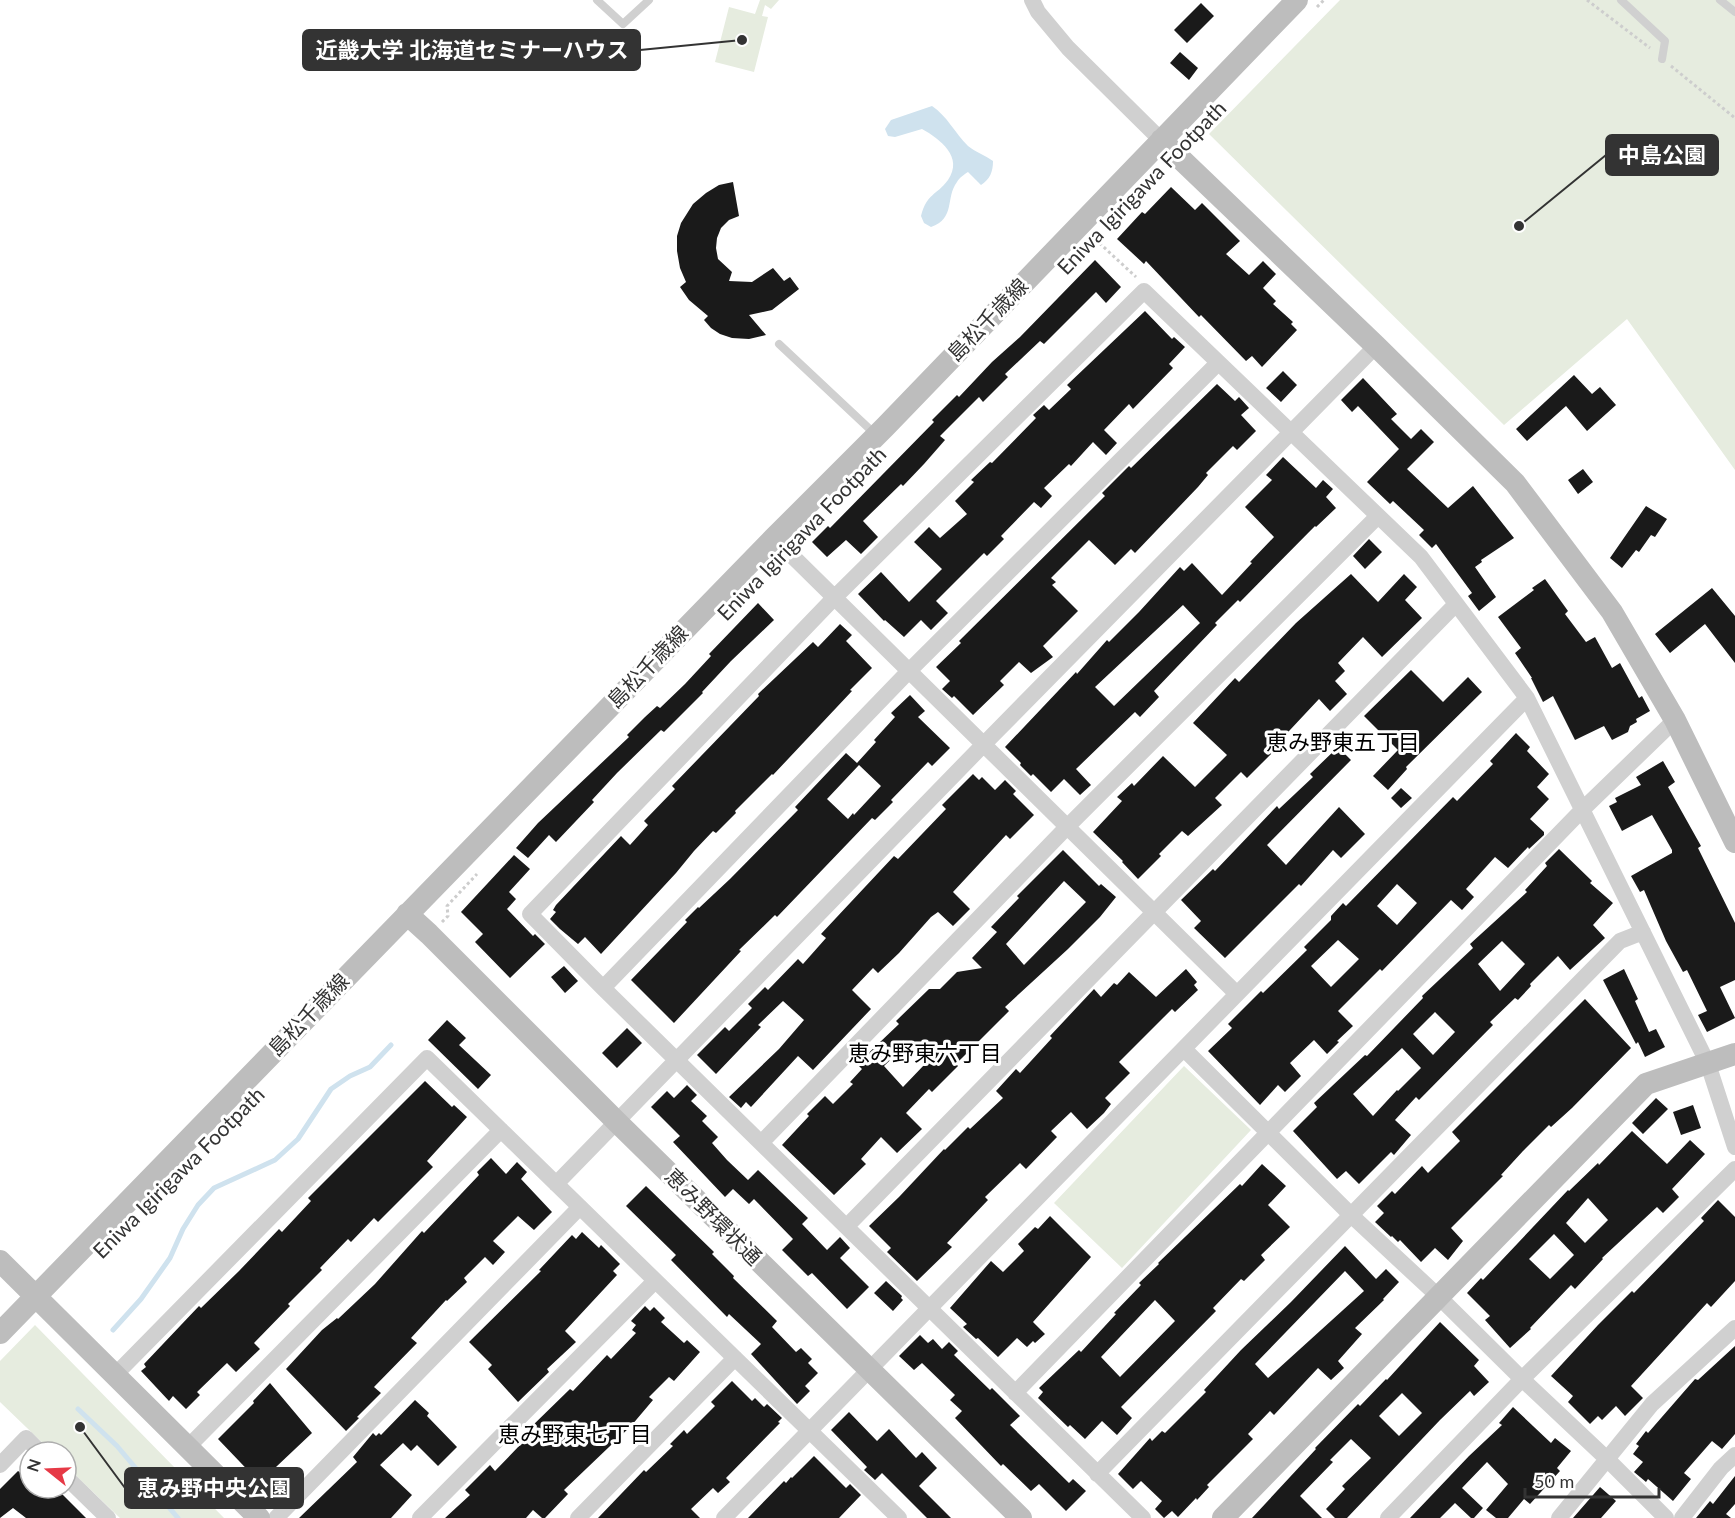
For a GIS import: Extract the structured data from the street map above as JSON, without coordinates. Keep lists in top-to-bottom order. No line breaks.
{"streets":{"street":["島松千歳線","恵み野環状通"]},"crossings":[["島松千歳線","恵み野環状通"]],"districts":["恵み野東五丁目","恵み野東六丁目","恵み野東七丁目"],"places":["近畿大学 北海道セミナーハウス","中島公園","恵み野中央公園"],"scale_bar":"50 m","north":"left"}
